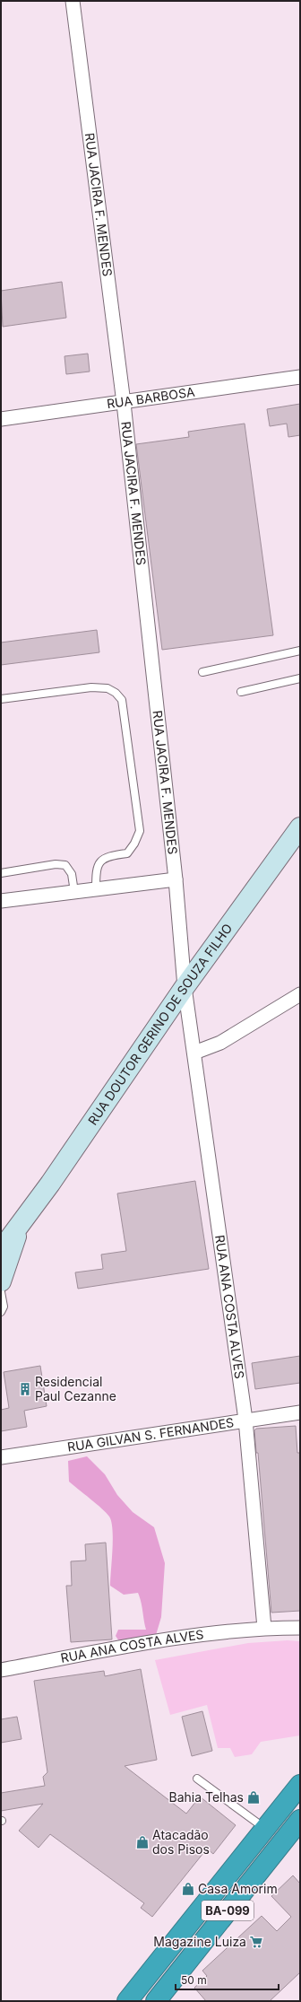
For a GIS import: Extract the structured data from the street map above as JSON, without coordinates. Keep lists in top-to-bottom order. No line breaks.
{"streets":{"highway":["BA-099"],"main road":["RUA DOUTOR GERINO DE SOUZA FILHO"],"street":["RUA JACIRA F. MENDES","RUA BARBOSA","RUA ANA COSTA ALVES","RUA GILVAN S. FERNANDES"]},"crossings":[["RUA JACIRA F. MENDES","RUA BARBOSA"],["RUA JACIRA F. MENDES","RUA DOUTOR GERINO DE SOUZA FILHO"],["RUA JACIRA F. MENDES","RUA ANA COSTA ALVES"],["RUA DOUTOR GERINO DE SOUZA FILHO","RUA ANA COSTA ALVES"],["RUA ANA COSTA ALVES","RUA GILVAN S. FERNANDES"]],"places":{"building":["Residencial Paul Cezanne"],"shop":["Bahia Telhas","Atacadão dos Pisos","Casa Amorim"],"supermarket":["Magazine Luiza"]},"scale_bar":"50 m"}
